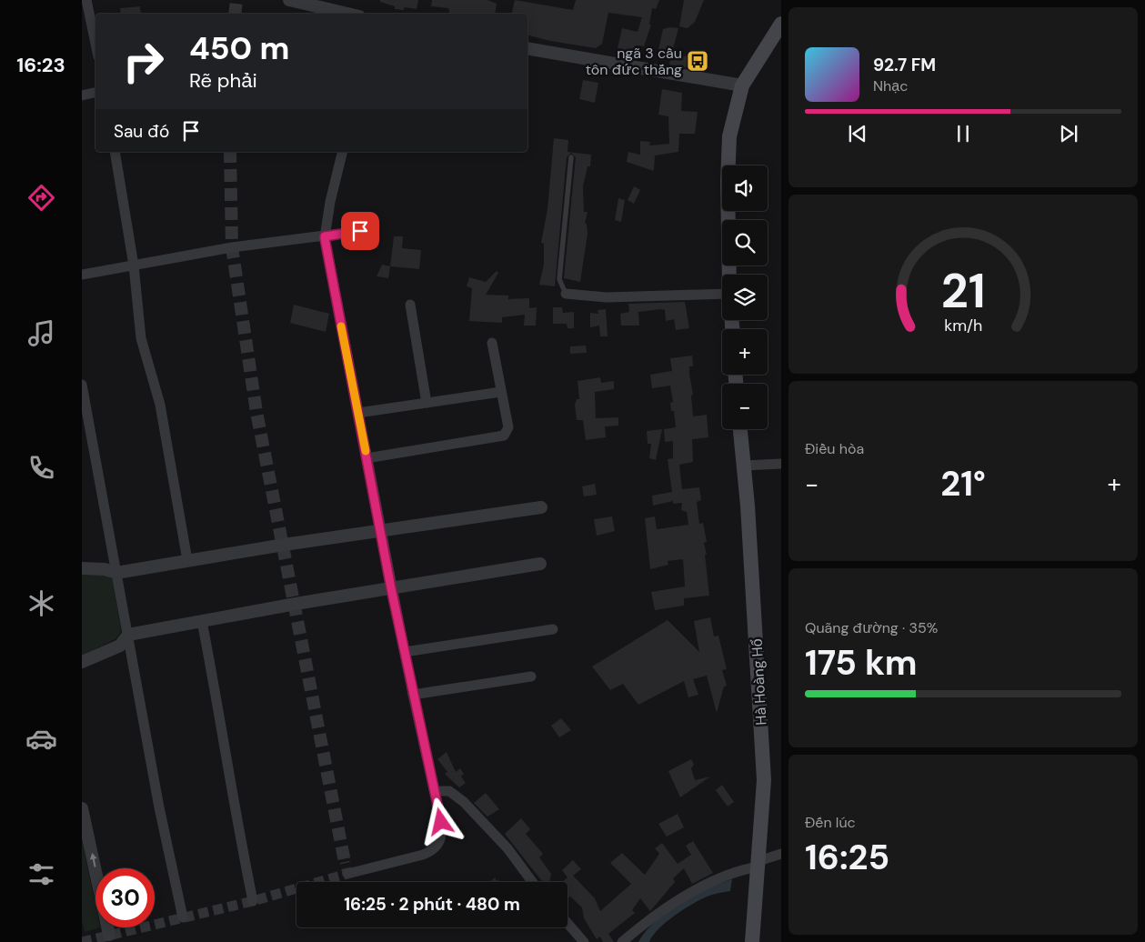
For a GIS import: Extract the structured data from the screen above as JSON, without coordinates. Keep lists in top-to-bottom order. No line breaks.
{"streets":{"main road":["Hà Hoàng Hổ"]},"places":{"bus stop":["ngã 3 cầu tôn đức thắng"]},"page":{"tabs":"16:23","turn":["450 m","Rẽ phải"],"song":["92.7 FM","Nhạc"],"then":"Sau đó","map_buttons":["+","−"],"tile":["Điều hòa",["Quãng đường · 35%","175 km"],["Đến lúc","16:25"]],"heat":["−","21°","+"],"limit":"30","trip":"16:25 · 2 phút · 480 m","gauge":["21","km/h"]}}
